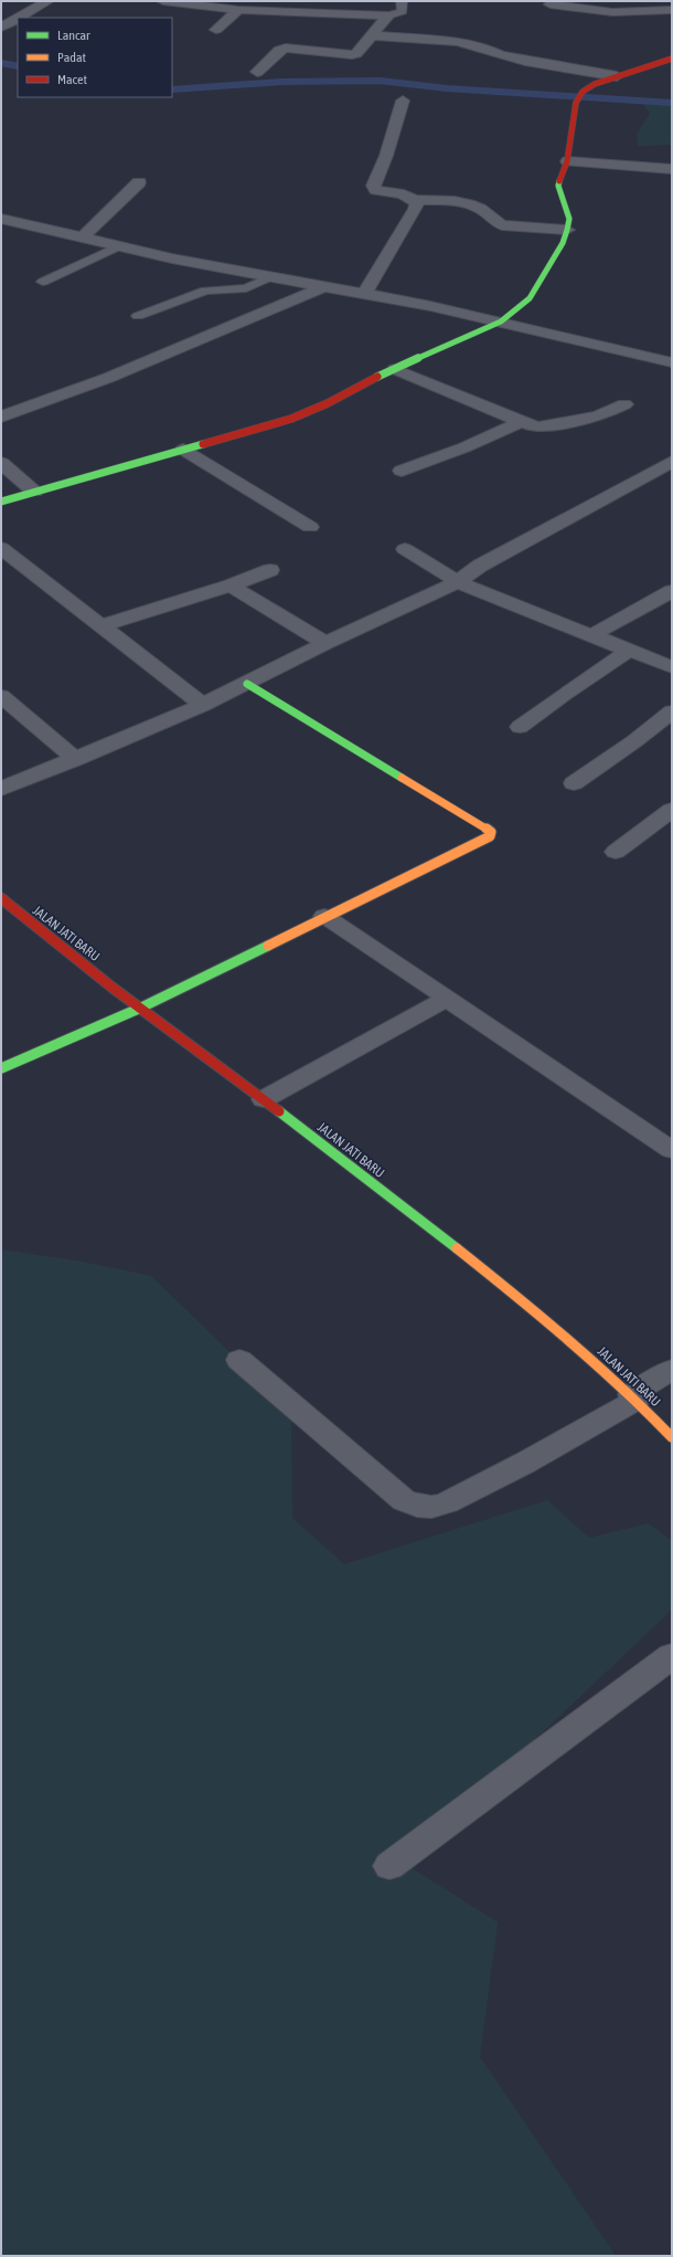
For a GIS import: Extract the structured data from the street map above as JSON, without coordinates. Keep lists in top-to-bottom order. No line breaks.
{"streets":{"street":["JALAN JATI BARU"]},"legend":["Lancar","Padat","Macet"]}
